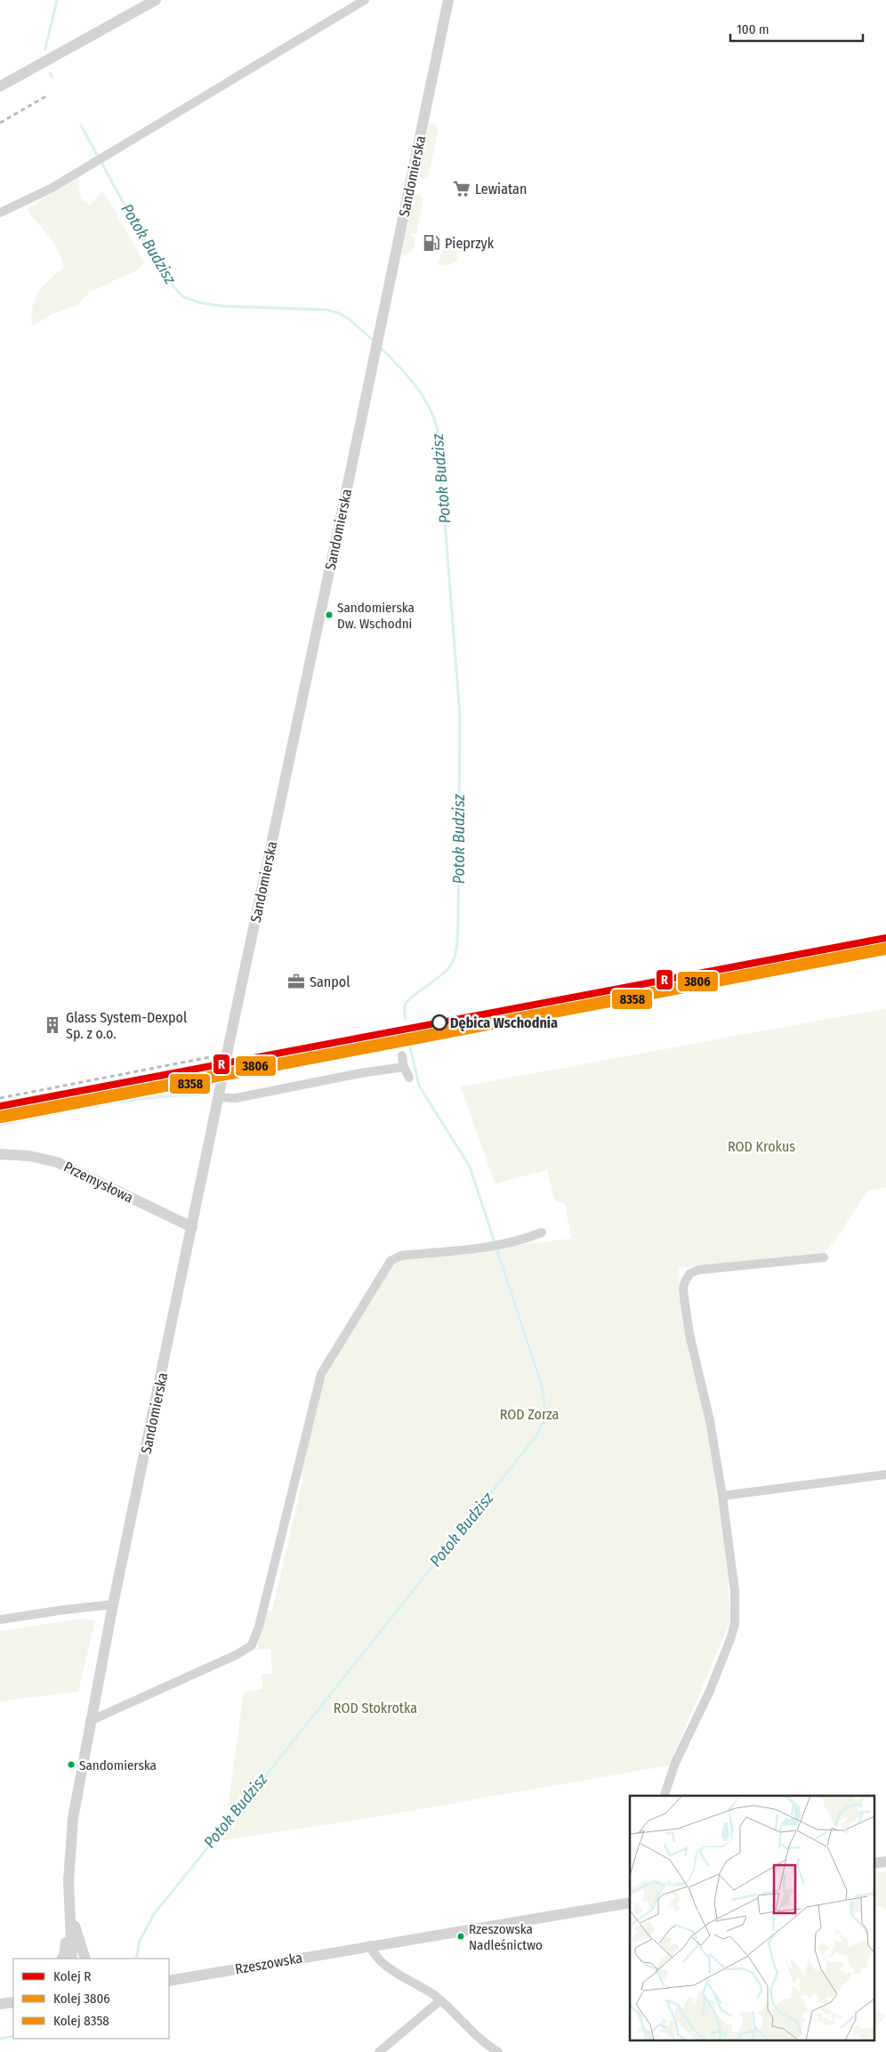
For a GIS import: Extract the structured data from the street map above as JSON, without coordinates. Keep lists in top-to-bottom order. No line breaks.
{"streets":{"street":["Sandomierska","Przemysłowa","Rzeszowska"]},"crossings":[["Sandomierska","Przemysłowa"]],"water":["Potok Budzisz"],"parks":["ROD Krokus","ROD Zorza","ROD Stokrotka"],"places":{"supermarket":["Lewiatan"],"fuel station":["Pieprzyk"],"other":["Sandomierska Dw. Wschodni","Dębica Wschodnia","Sandomierska","Rzeszowska Nadleśnictwo"],"office":["Sanpol"],"building":["Glass System-Dexpol Sp. z o.o."]},"lines":["rail line R","rail line 3806","rail line 8358"],"legend":["Kolej R","Kolej 3806","Kolej 8358"],"scale_bar":"100 m"}
